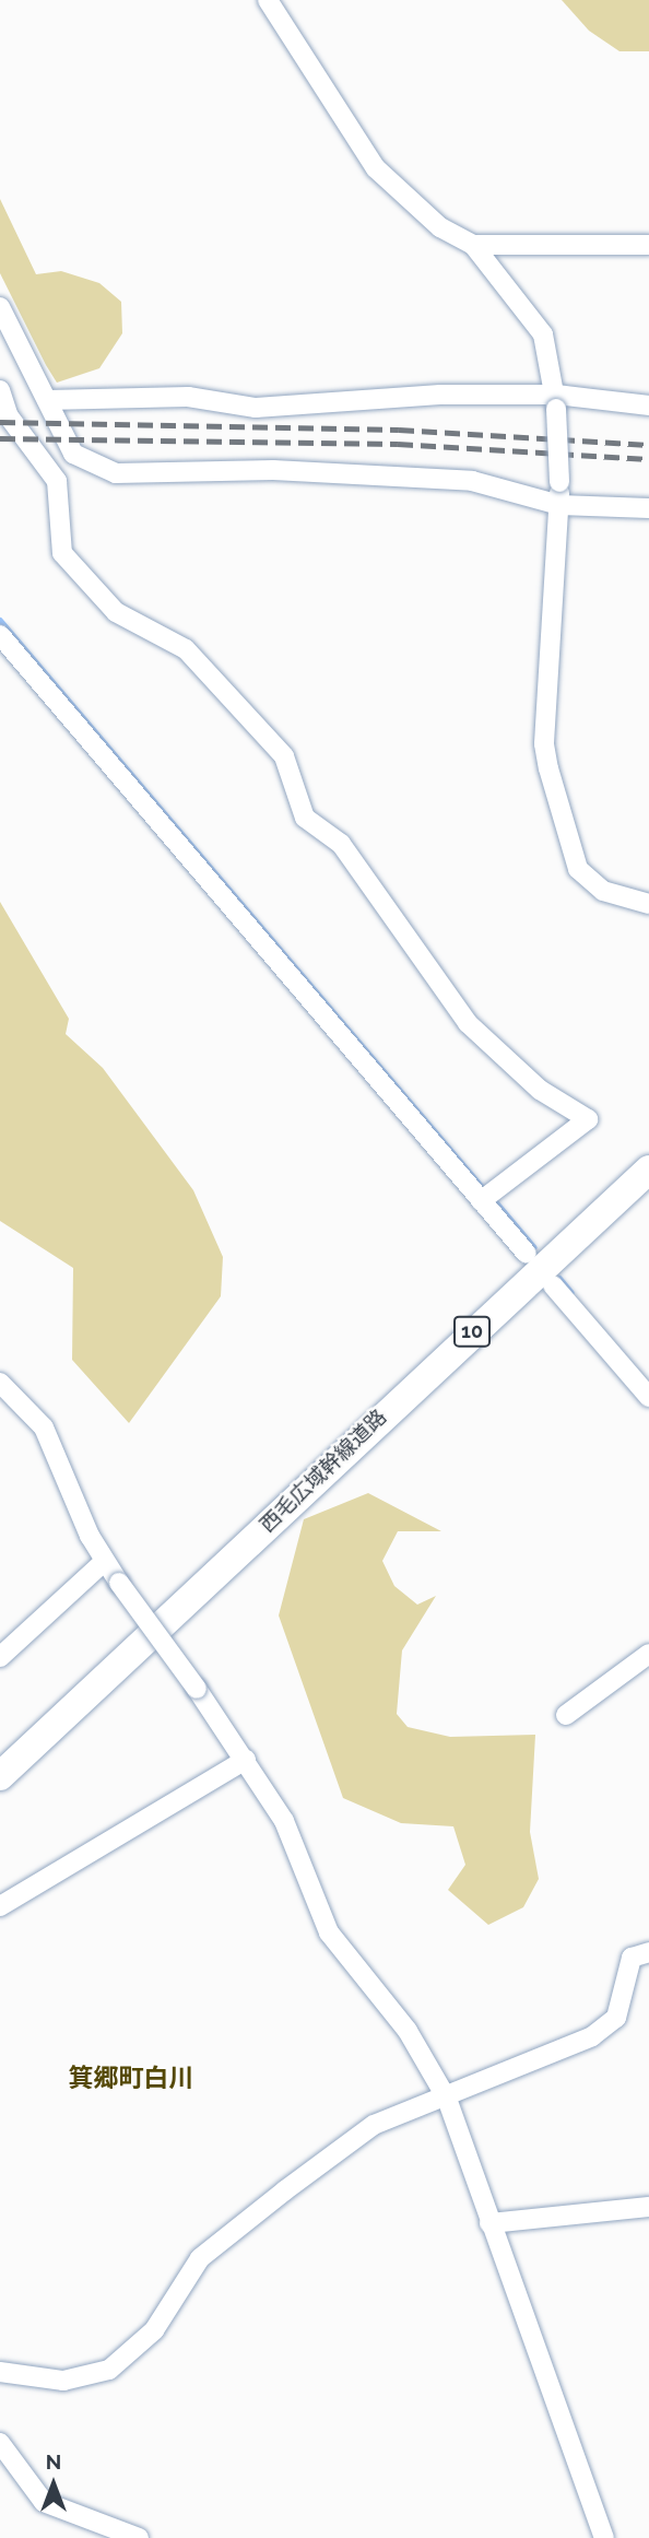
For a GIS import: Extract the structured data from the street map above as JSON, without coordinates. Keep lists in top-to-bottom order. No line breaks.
{"streets":{"main road":["10","西毛広域幹線道路"]},"districts":["箕郷町白川"],"north":"top"}
